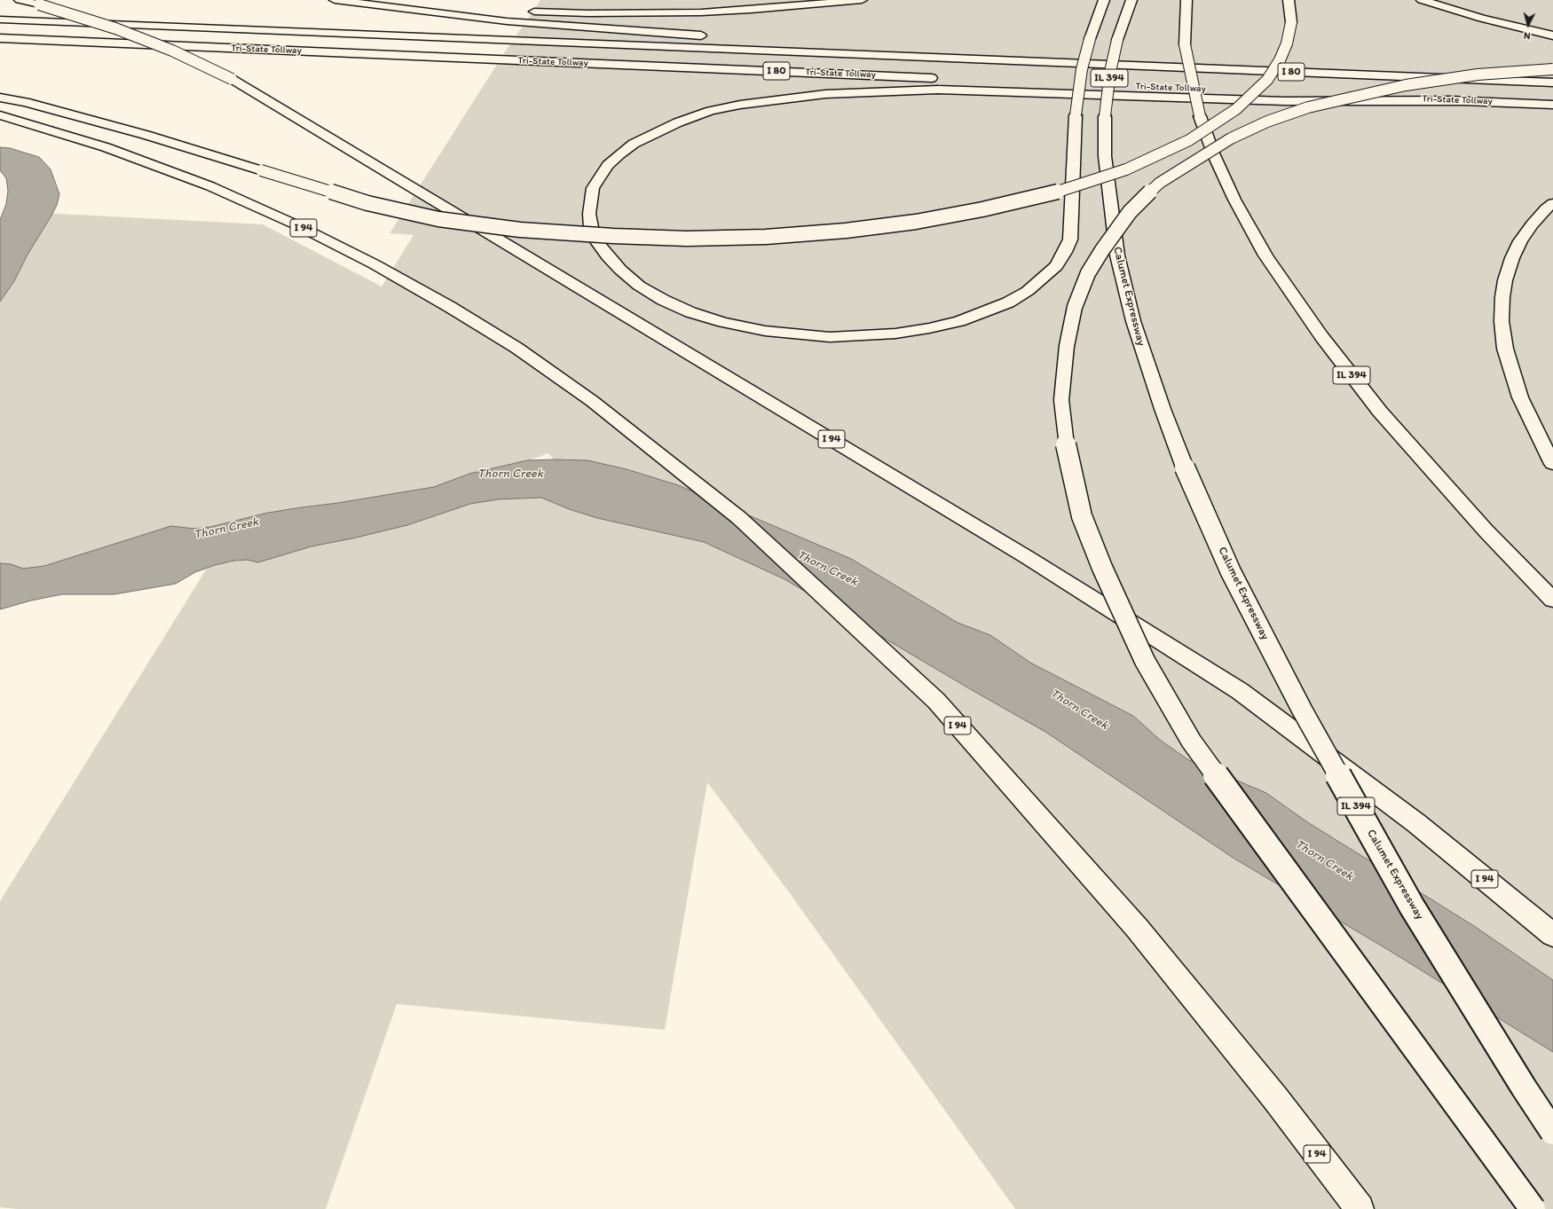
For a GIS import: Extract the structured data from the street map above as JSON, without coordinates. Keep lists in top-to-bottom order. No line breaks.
{"streets":{"highway":["Tri-State Tollway","I 80","IL 394","I 94","Calumet Expressway"]},"water":["Thorn Creek"],"north":"bottom"}
